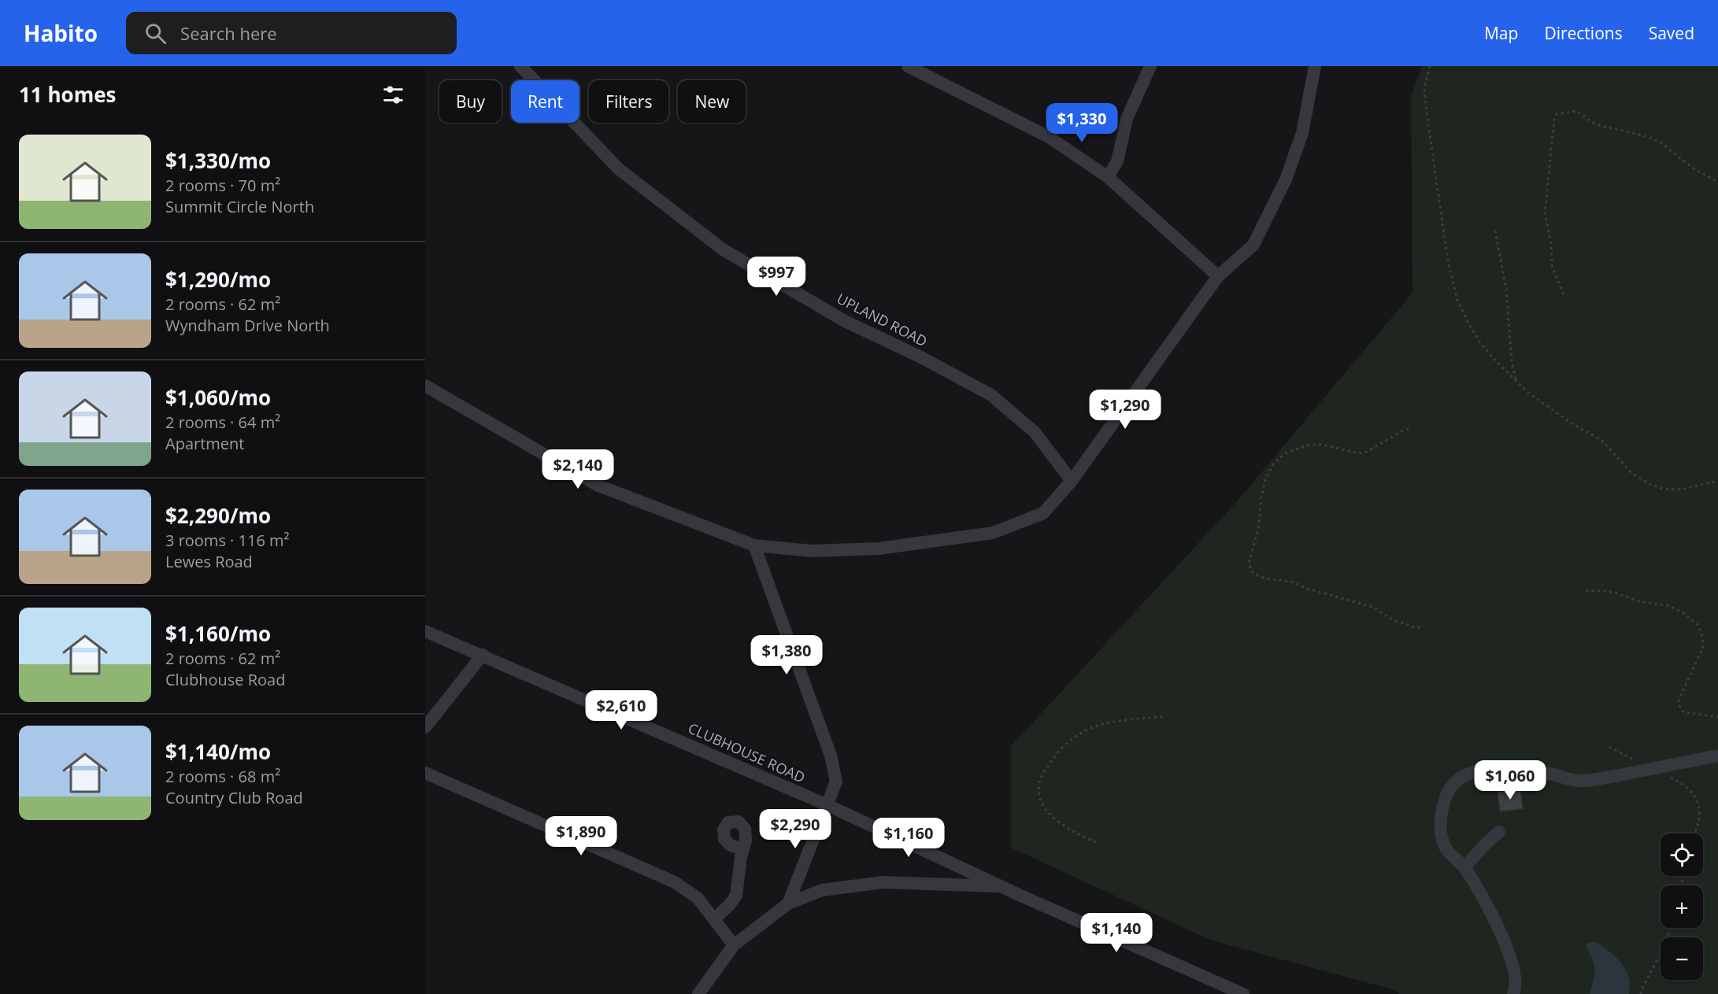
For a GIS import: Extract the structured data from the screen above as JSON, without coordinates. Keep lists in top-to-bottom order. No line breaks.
{"streets":{"street":["UPLAND ROAD","CLUBHOUSE ROAD"]},"page":{"header":"Habito","search":"Search here","nav":["Map","Directions","Saved"],"heading":"11 homes","chip":["Buy","Rent","Filters","New"],"price":["$1,330","$997","$1,290","$2,140","$1,380","$2,610","$1,060","$2,290","$1,890","$1,160","$1,140"],"list":[{"name":"$1,330/mo","note":"2 rooms · 70 m² · Summit Circle North"},{"name":"$1,290/mo","note":"2 rooms · 62 m² · Wyndham Drive North"},{"name":"$1,060/mo","note":"2 rooms · 64 m² · Apartment"},{"name":"$2,290/mo","note":"3 rooms · 116 m² · Lewes Road"},{"name":"$1,160/mo","note":"2 rooms · 62 m² · Clubhouse Road"},{"name":"$1,140/mo","note":"2 rooms · 68 m² · Country Club Road"}],"map_buttons":["+","−"]}}
